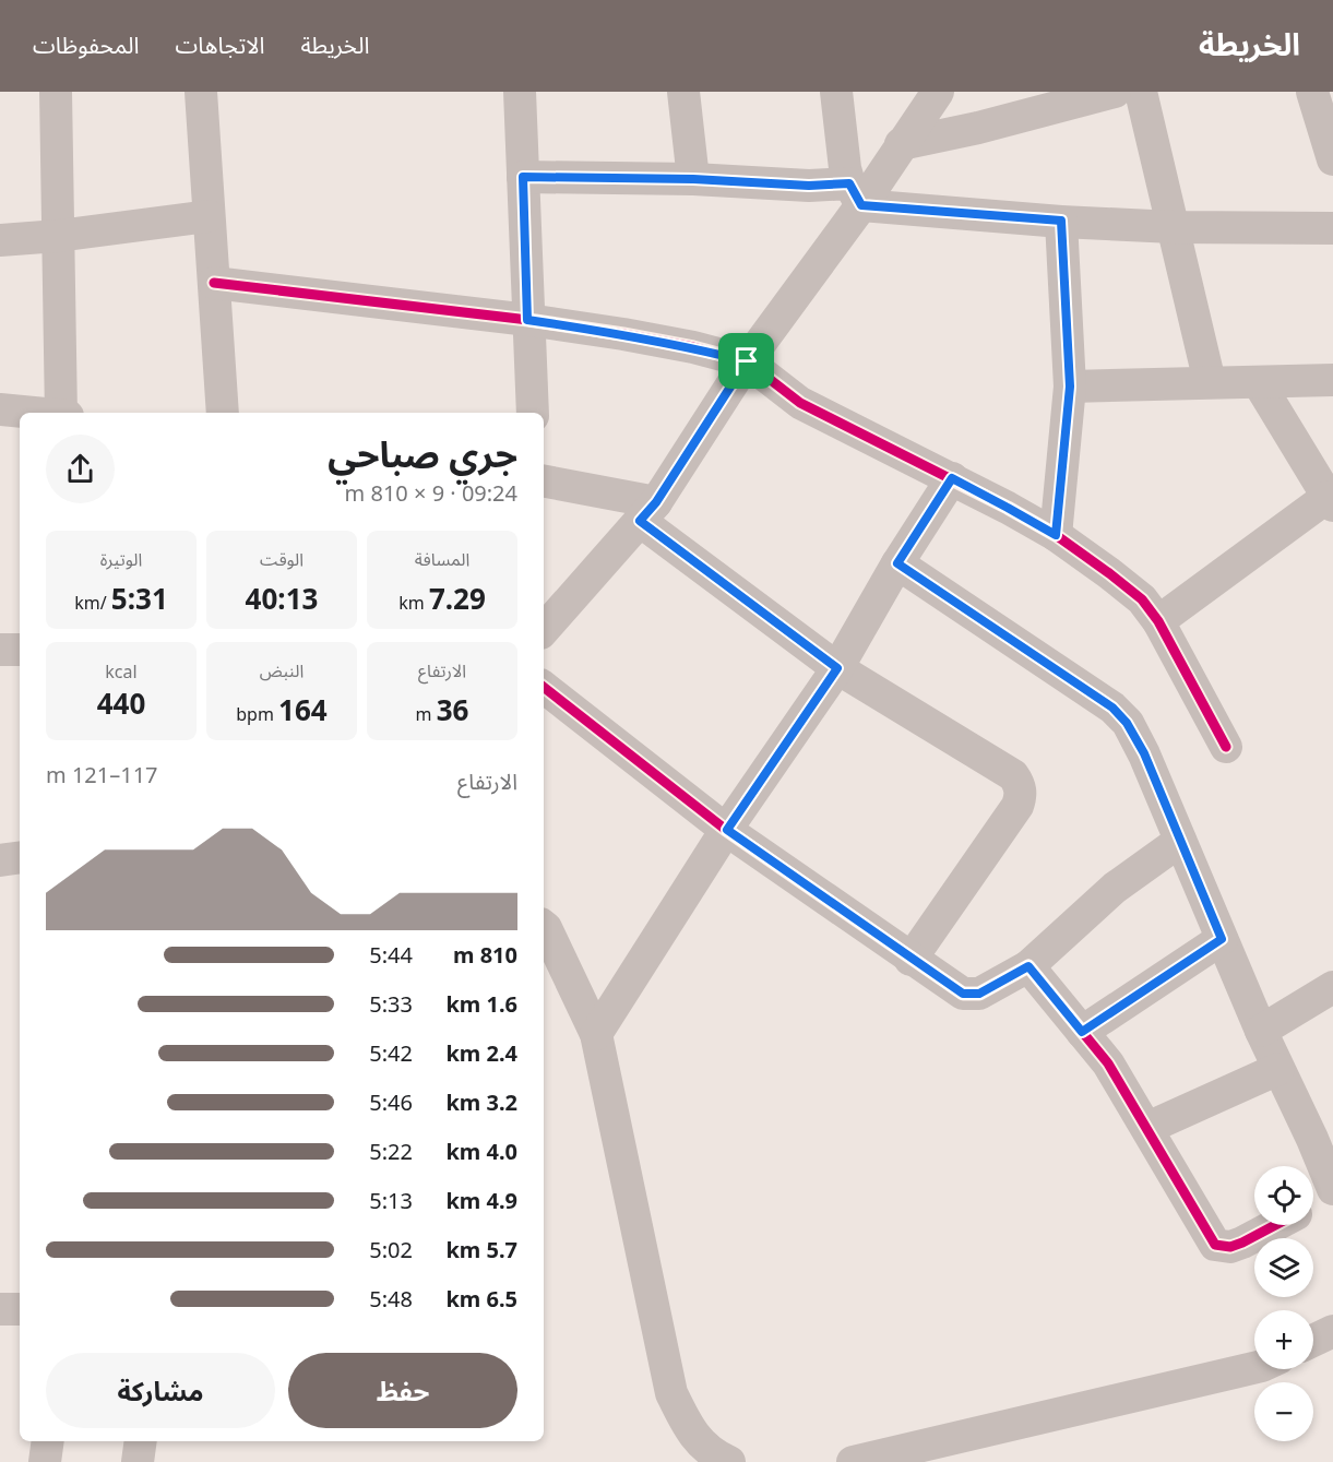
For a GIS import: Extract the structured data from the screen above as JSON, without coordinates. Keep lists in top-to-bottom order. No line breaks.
{"page":{"header":"الخريطة","nav":["الخريطة","الاتجاهات","المحفوظات"],"heading":["جري صباحي","09:24 · 9 × 810 m"],"stats":[["المسافة","7.29 km"],["الوقت","40:13"],["الوتيرة","5:31 /km"],["الارتفاع","36 m"],["النبض","164 bpm"],["kcal","440"]],"chart":["الارتفاع","117–121 m"],"list":[{"name":"810 m","note":"5:44"},{"name":"1.6 km","note":"5:33"},{"name":"2.4 km","note":"5:42"},{"name":"3.2 km","note":"5:46"},{"name":"4.0 km","note":"5:22"},{"name":"4.9 km","note":"5:13"},{"name":"5.7 km","note":"5:02"},{"name":"6.5 km","note":"5:48"}],"map_buttons":["+","−"],"buttons":["حفظ","مشاركة"]}}
